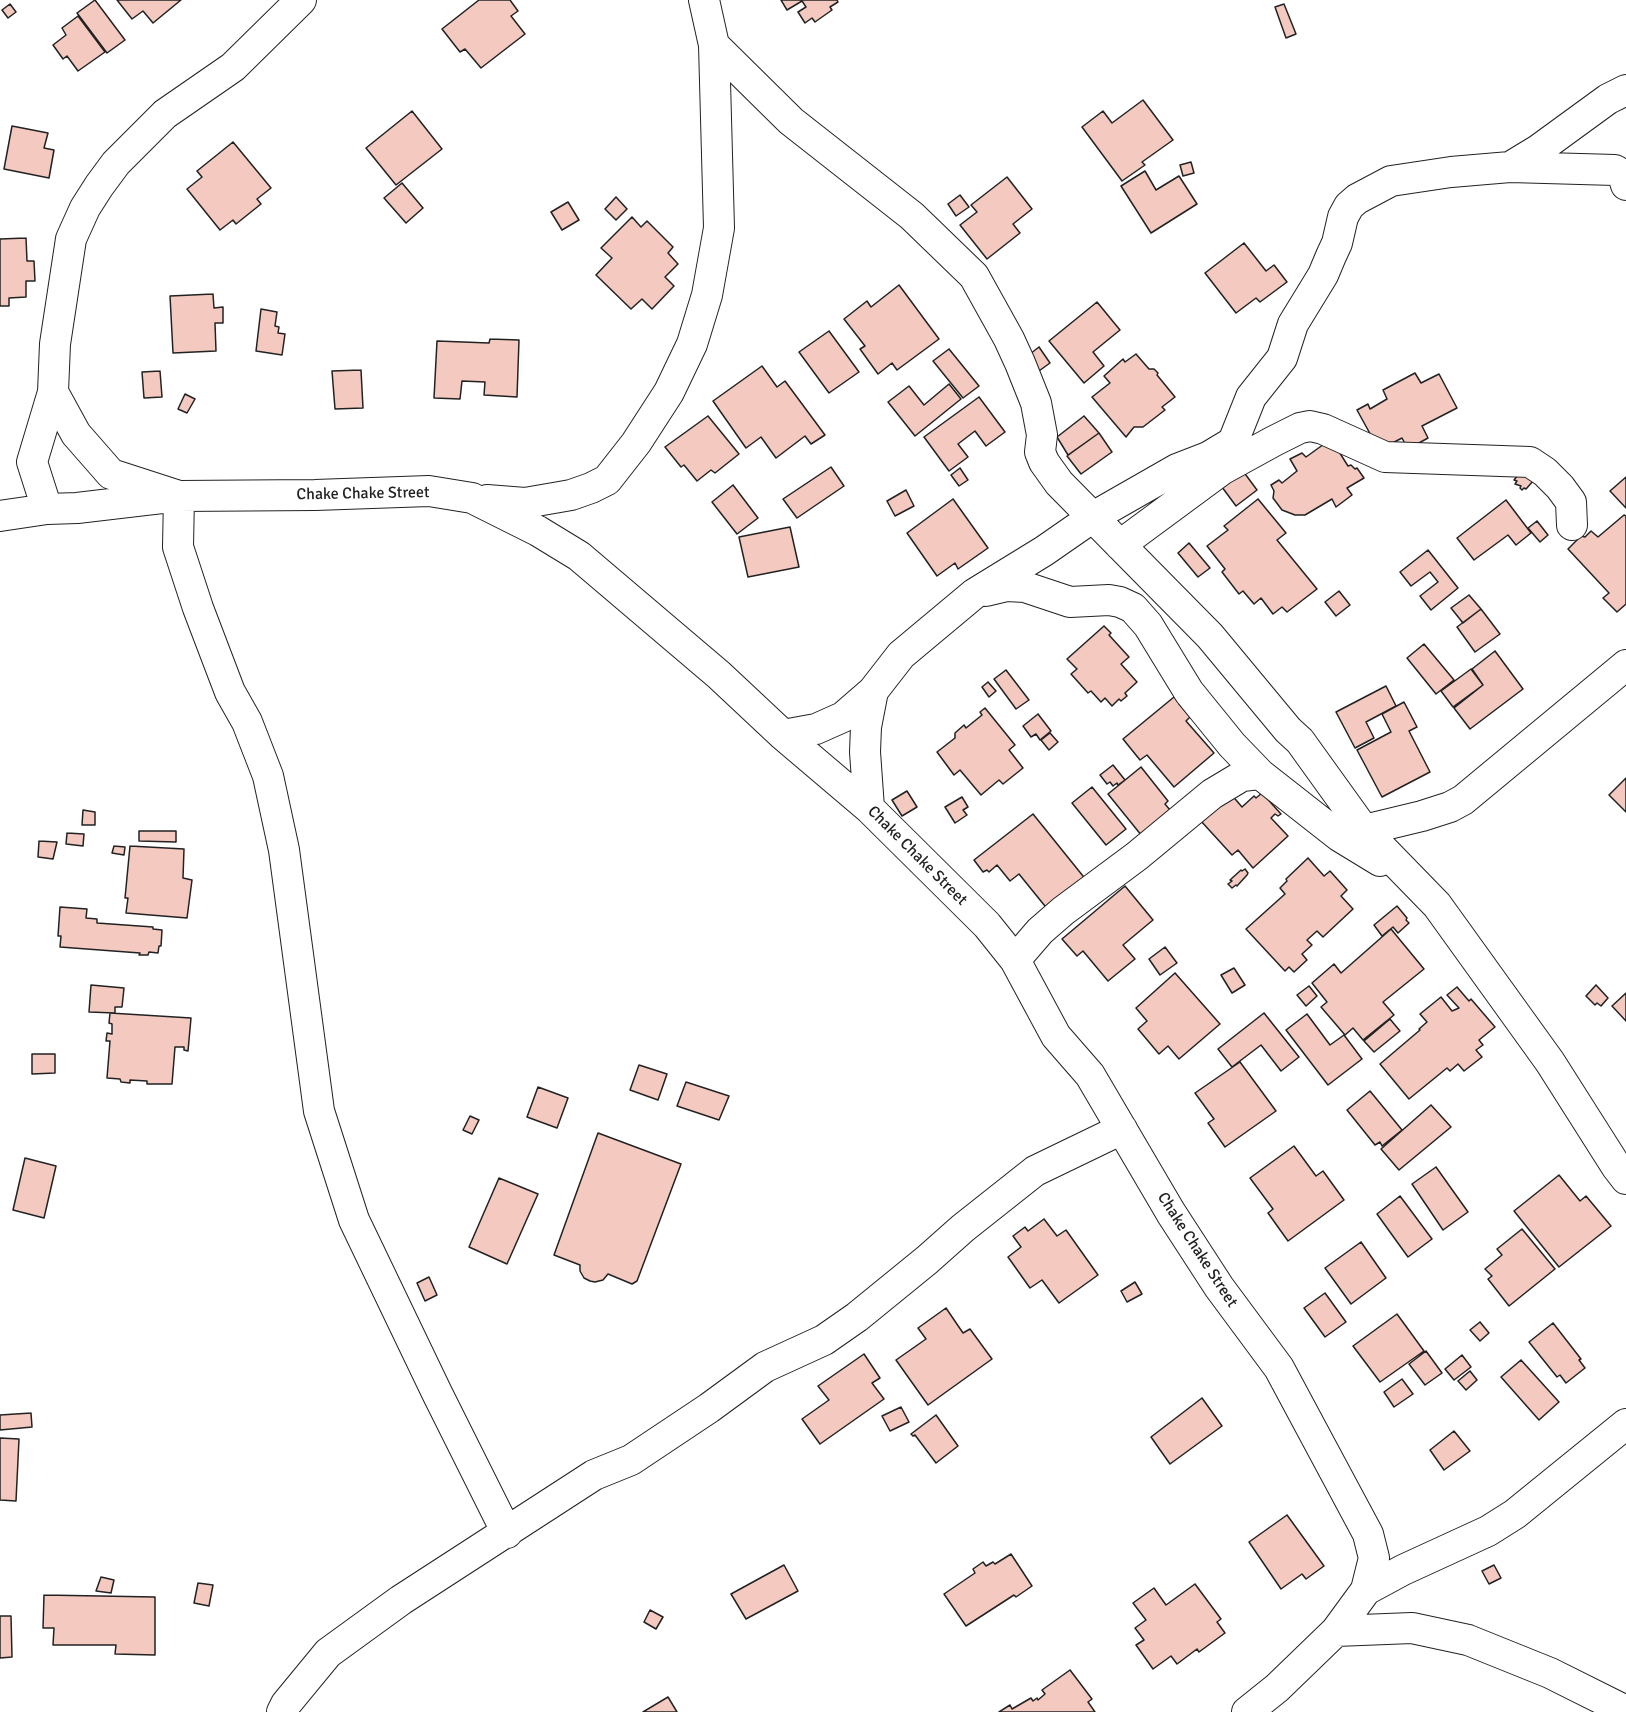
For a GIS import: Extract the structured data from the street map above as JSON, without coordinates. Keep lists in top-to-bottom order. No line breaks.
{"streets":{"street":["Chake Chake Street"]}}
